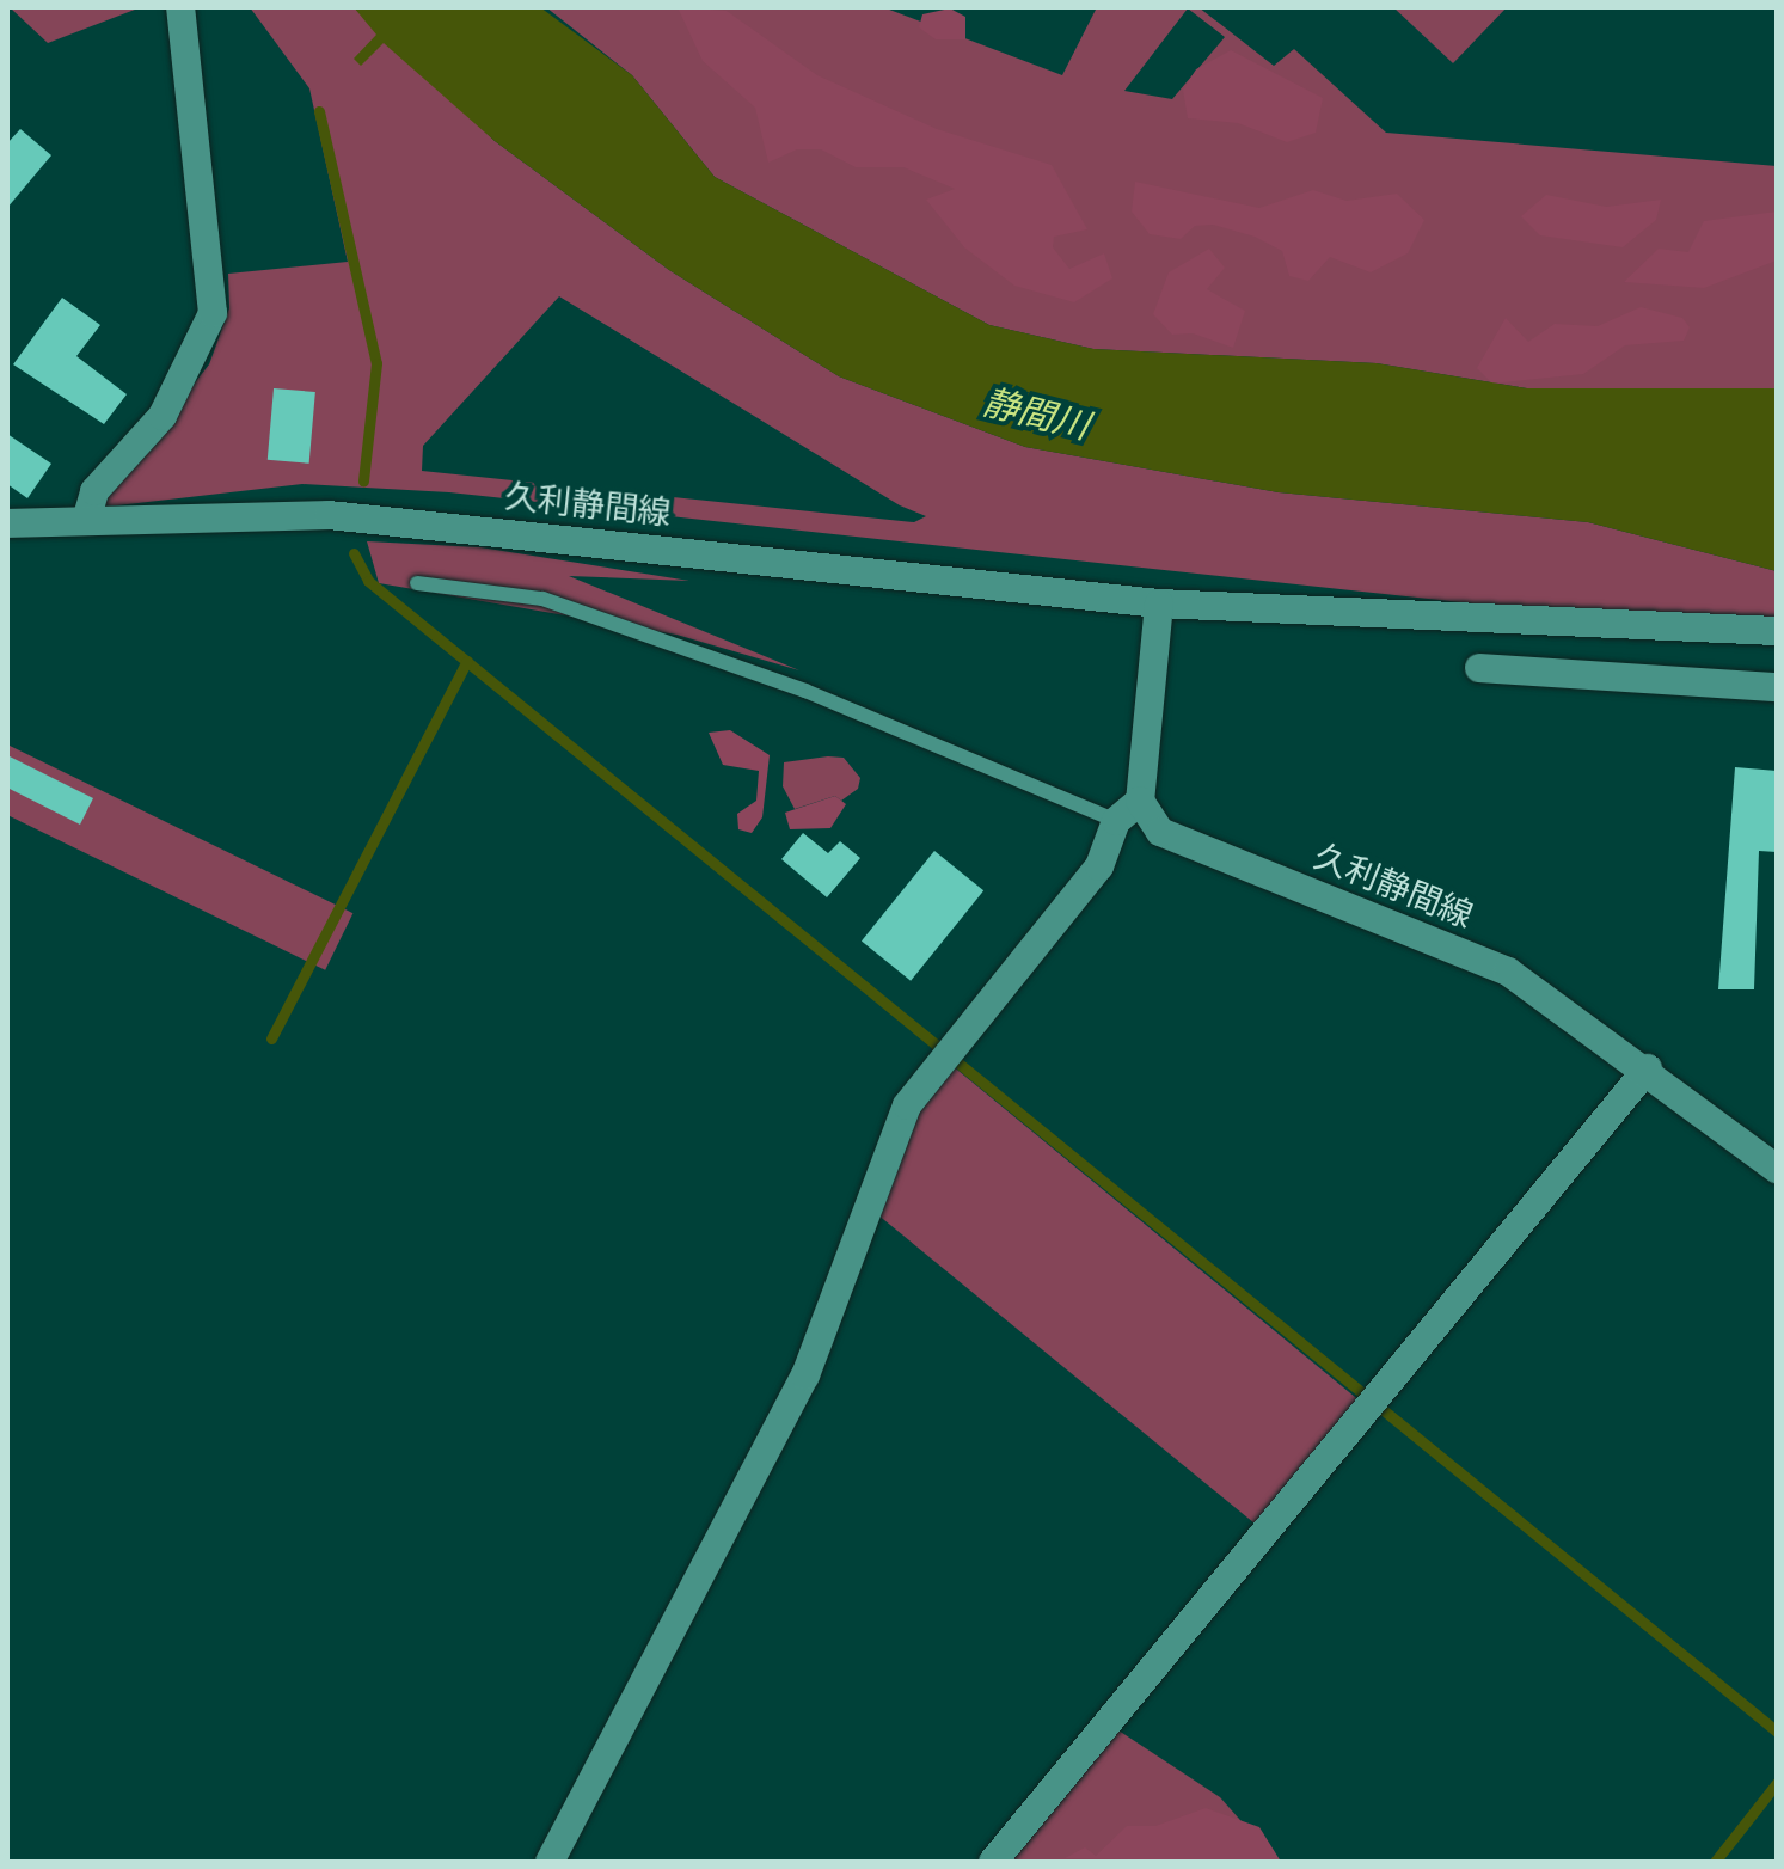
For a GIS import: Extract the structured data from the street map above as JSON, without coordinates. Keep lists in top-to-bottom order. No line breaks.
{"streets":{"street":["久利静間線"]},"water":["静間川"]}
